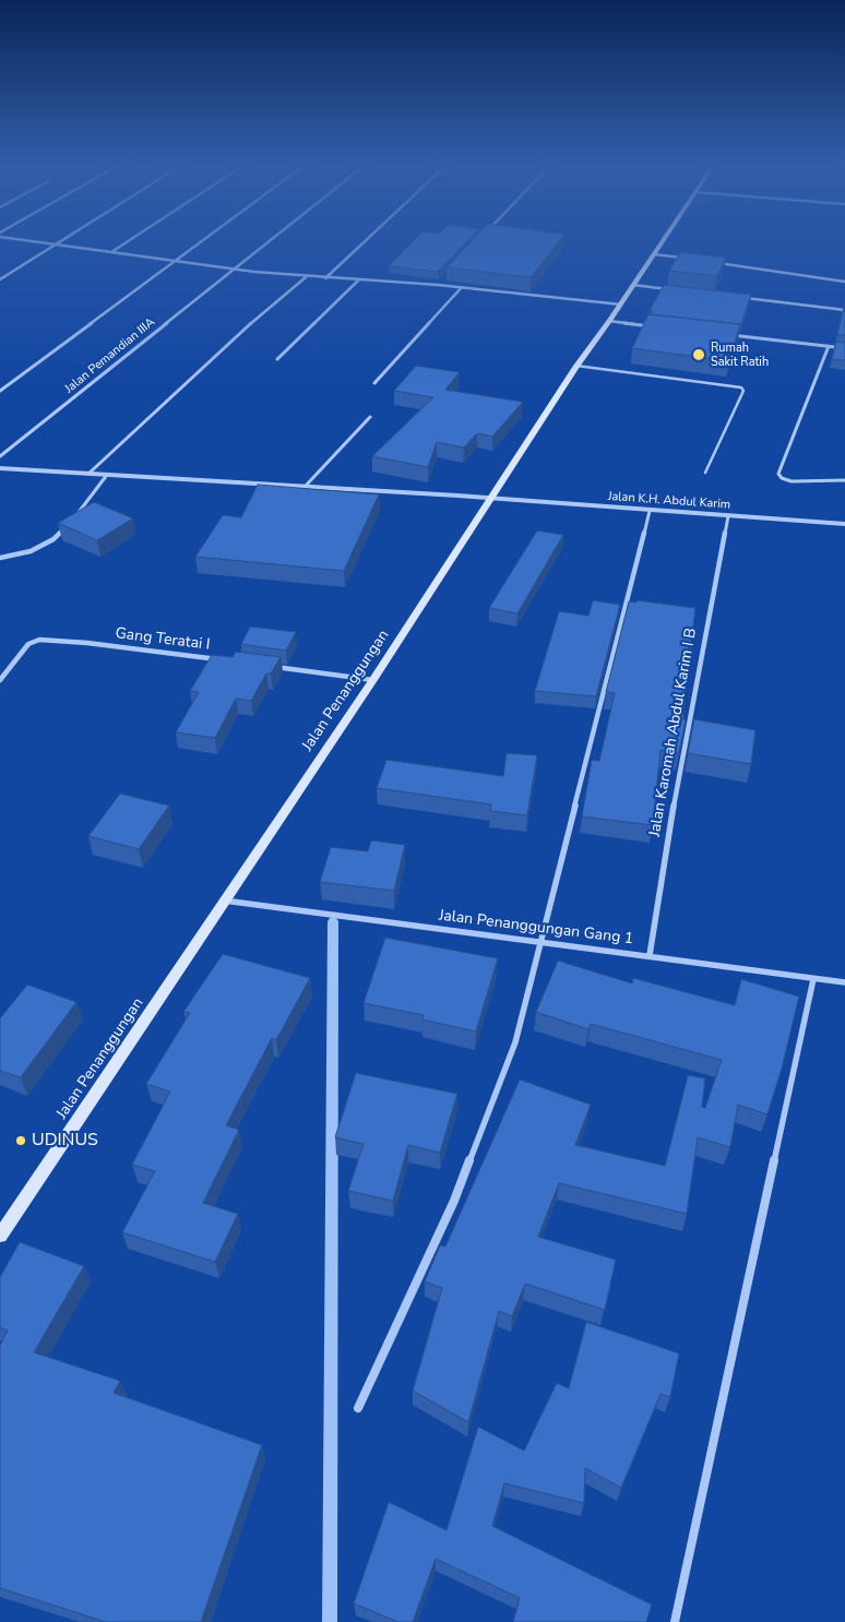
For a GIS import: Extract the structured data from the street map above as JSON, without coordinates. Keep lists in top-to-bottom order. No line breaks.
{"streets":{"main road":["Jalan Penanggungan"],"street":["Jalan Pemandian IIIA","Jalan K.H. Abdul Karim","Gang Teratai I","Jalan Karomah Abdul Karim I B","Jalan Penanggungan Gang 1"]},"crossings":[["Jalan K.H. Abdul Karim","Jalan Penanggungan"],["Jalan K.H. Abdul Karim","Jalan Karomah Abdul Karim I B"],["Jalan Penanggungan","Jalan Penanggungan Gang 1"],["Jalan Karomah Abdul Karim I B","Jalan Penanggungan Gang 1"]],"places":["Rumah Sakit Ratih","UDINUS"]}
